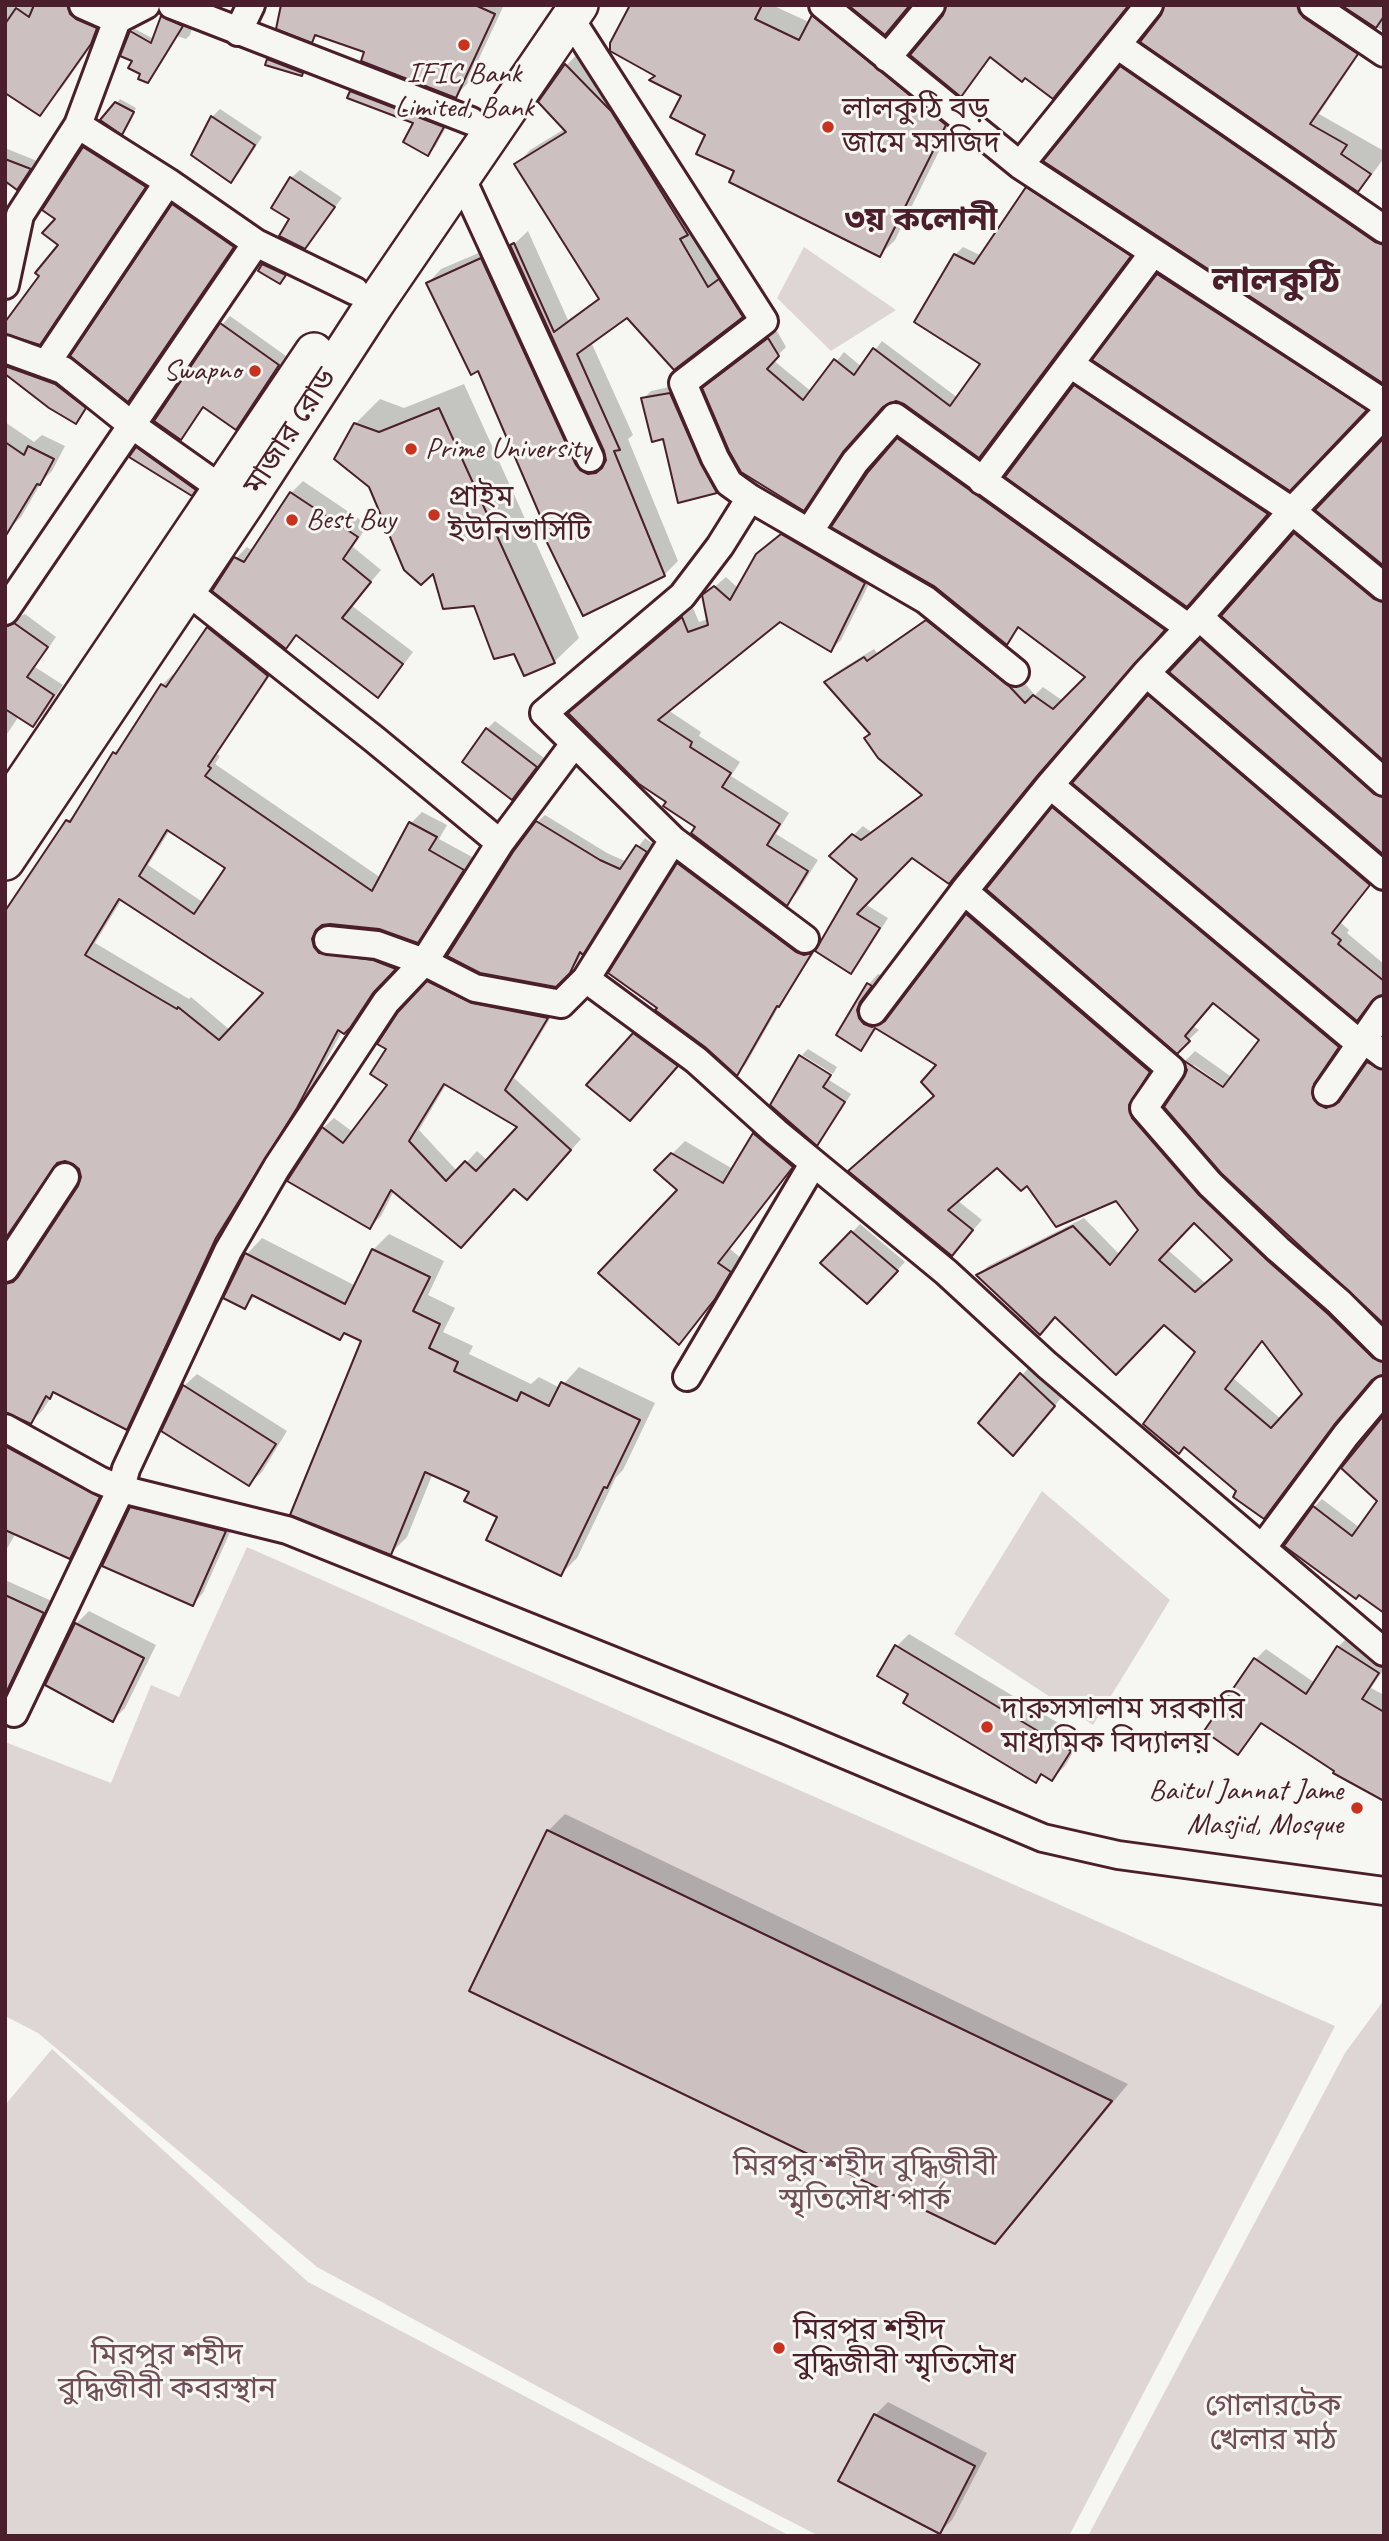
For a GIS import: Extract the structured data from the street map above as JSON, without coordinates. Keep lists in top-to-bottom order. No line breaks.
{"streets":{"main road":["মাজার রোড"]},"districts":["৩য় কলোনী","লালকুঠি"],"parks":["মিরপুর শহীদ বুদ্ধিজীবী স্মৃতিসৌধ পার্ক","মিরপুর শহীদ বুদ্ধিজীবী কবরস্থান","গোলারটেক খেলার মাঠ"],"places":["IFIC Bank Limited, Bank","লালকুঠি বড় জামে মসজিদ","Swapno","Prime University","প্রাইম ইউনিভার্সিটি","Best Buy","দারুসসালাম সরকারি মাধ্যমিক বিদ্যালয়","Baitul Jannat Jame Masjid, Mosque","মিরপুর শহীদ বুদ্ধিজীবী স্মৃতিসৌধ"]}
